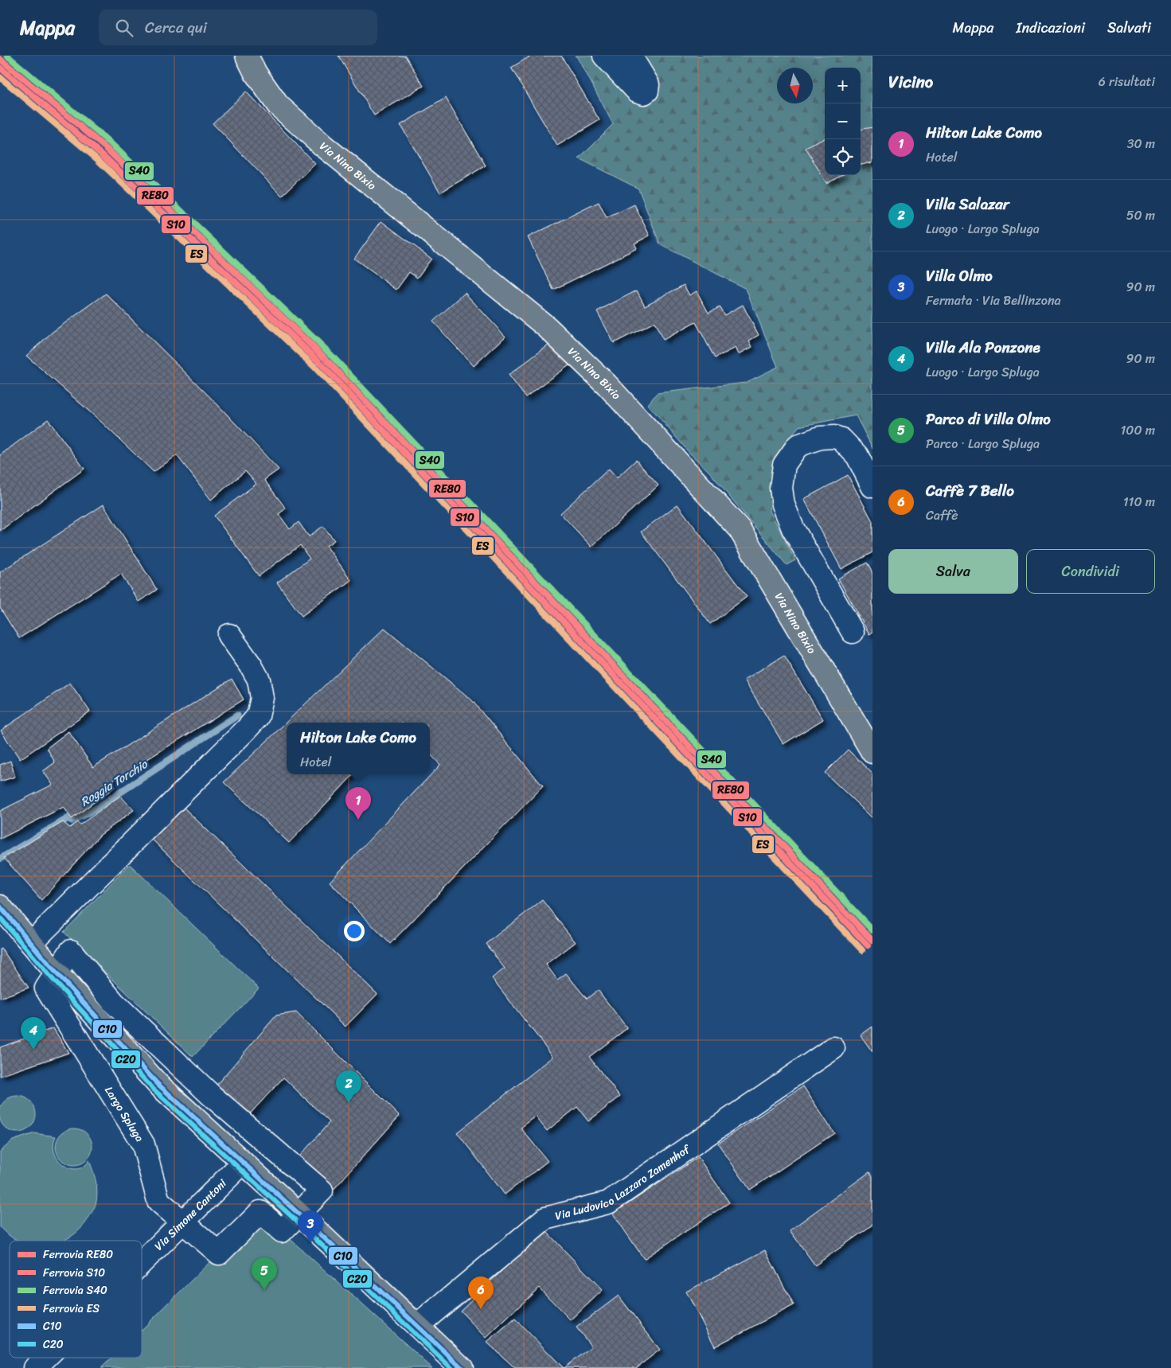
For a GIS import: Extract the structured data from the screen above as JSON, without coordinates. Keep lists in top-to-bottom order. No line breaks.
{"streets":{"main road":["Via Nino Bixio"],"street":["Largo Spluga","Via Ludovico Lazzaro Zamenhof","Via Simone Cantoni"]},"crossings":[["Largo Spluga","Via Simone Cantoni"]],"water":["Roggia Torchio"],"lines":["rail line S40","rail line RE80","rail line S10","rail line ES","transit line C10","transit line C20"],"legend":["Ferrovia RE80","Ferrovia S10","Ferrovia S40","Ferrovia ES","C10","C20"],"north":"bottom","page":{"header":"Mappa","search":"Cerca qui","nav":["Mappa","Indicazioni","Salvati"],"heading":["Vicino","6 risultati"],"map_buttons":["+","−"],"list":[{"mark":"1","name":"Hilton Lake Como","note":"Hotel","value":"30 m"},{"mark":"2","name":"Villa Salazar","note":"Luogo · Largo Spluga","value":"50 m"},{"mark":"3","name":"Villa Olmo","note":"Fermata · Via Bellinzona","value":"90 m"},{"mark":"4","name":"Villa Ala Ponzone","note":"Luogo · Largo Spluga","value":"90 m"},{"mark":"5","name":"Parco di Villa Olmo","note":"Parco · Largo Spluga","value":"100 m"},{"mark":"6","name":"Caffè 7 Bello","note":"Caffè","value":"110 m"}],"buttons":["Salva","Condividi"],"popup":["Hilton Lake Como","Hotel"],"pins":["1","4","2","3","5","6"]}}
